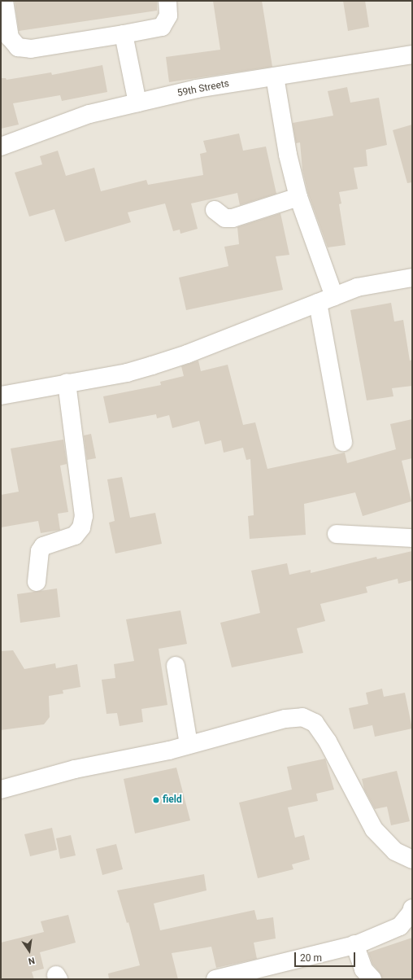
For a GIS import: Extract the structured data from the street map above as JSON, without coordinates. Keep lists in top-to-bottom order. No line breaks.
{"streets":{"street":["59th Streets"]},"places":["field"],"scale_bar":"20 m","north":"bottom"}
